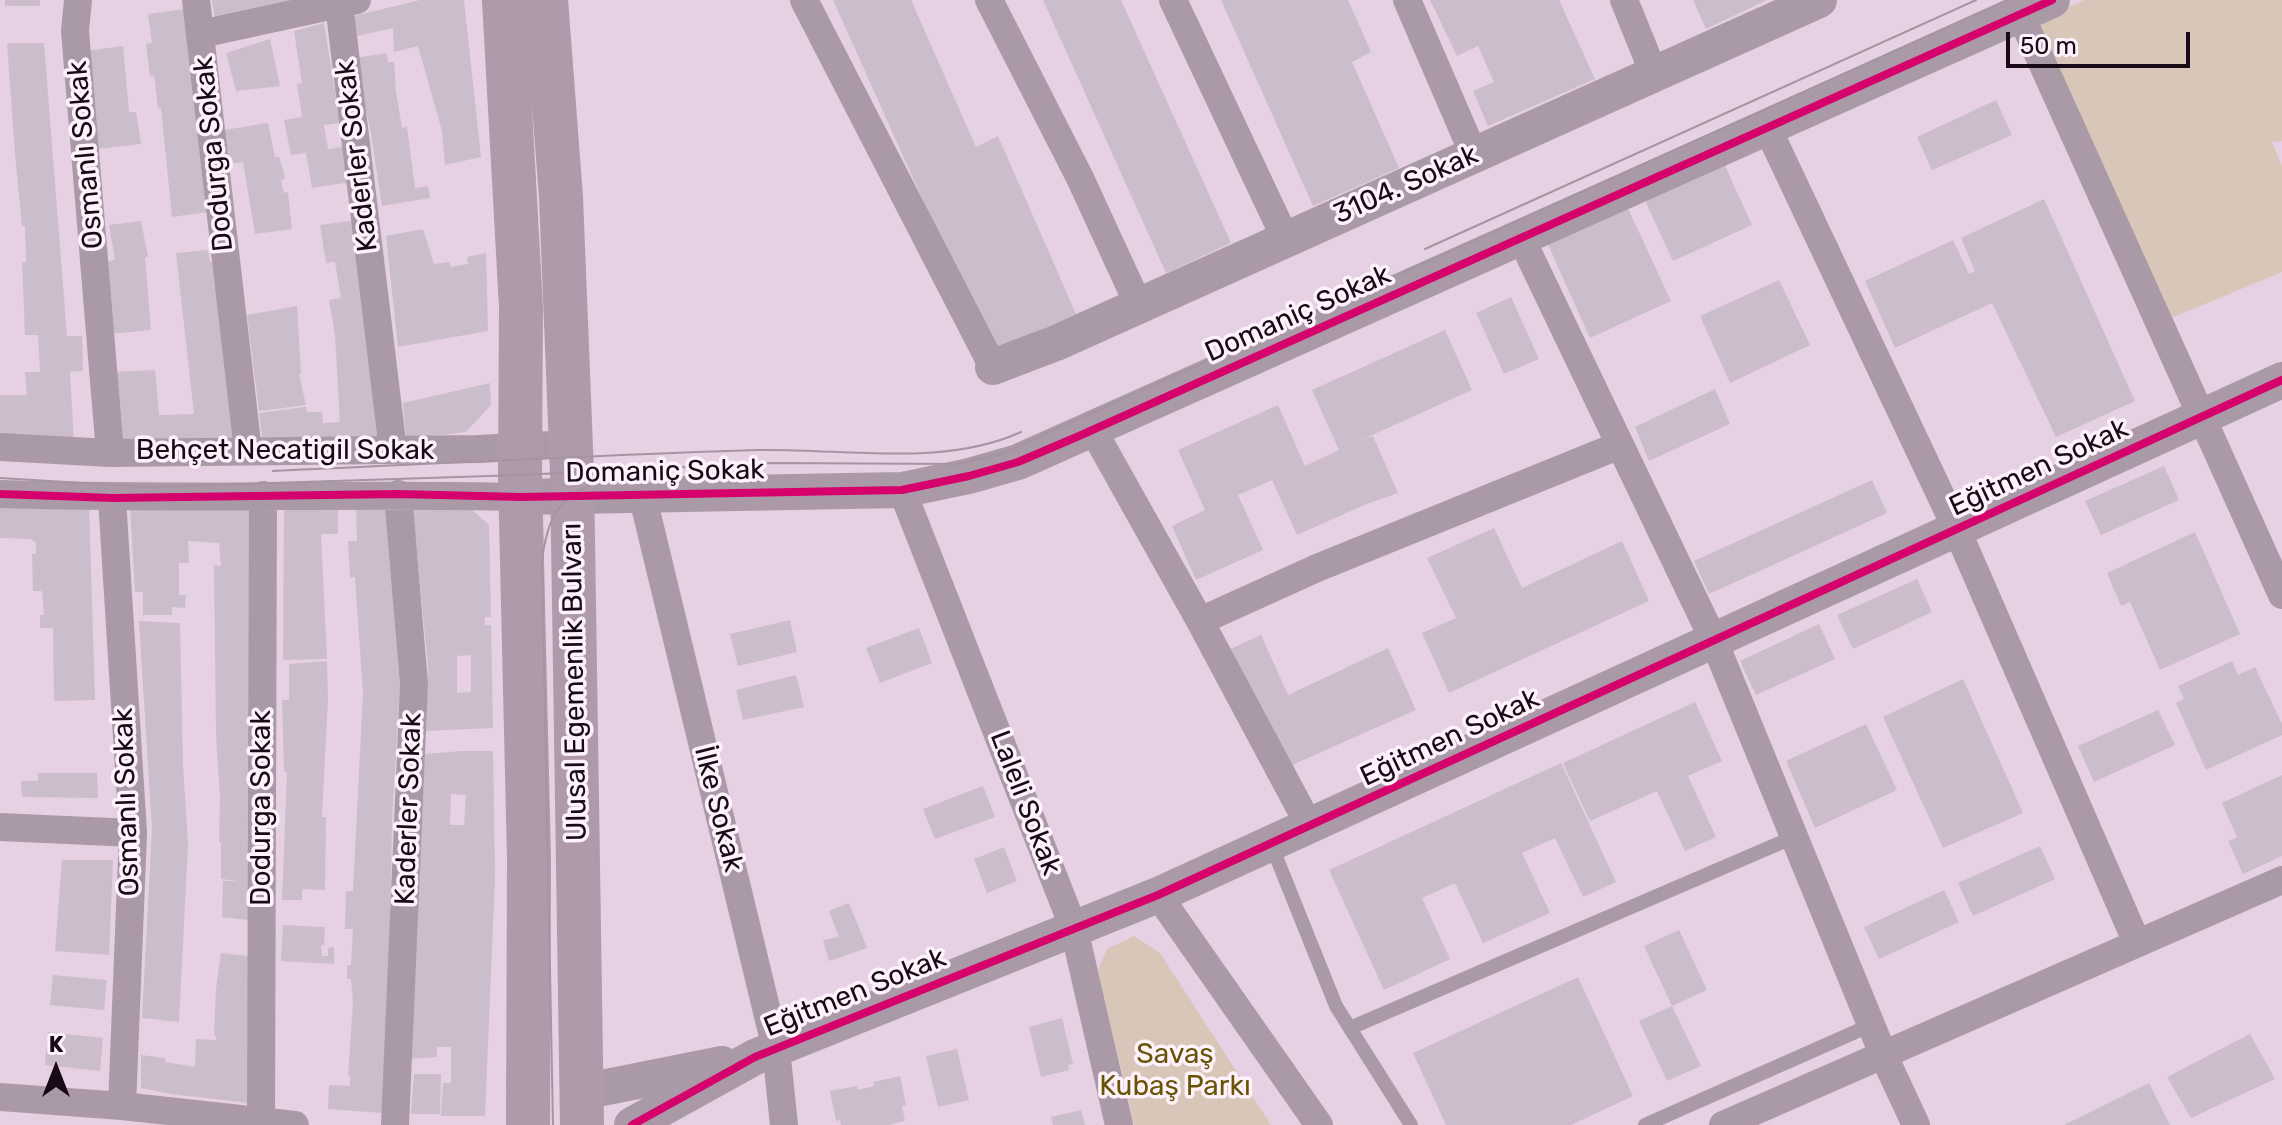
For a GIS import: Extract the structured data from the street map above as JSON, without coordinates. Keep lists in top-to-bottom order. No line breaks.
{"streets":{"main road":["Ulusal Egemenlik Bulvarı"],"street":["Dodurga Sokak","Osmanlı Sokak","Kaderler Sokak","3104. Sokak","Domaniç Sokak","Behçet Necatigil Sokak","Eğitmen Sokak","Laleli Sokak","İlke Sokak"]},"crossings":[["Dodurga Sokak","Behçet Necatigil Sokak"],["Osmanlı Sokak","Behçet Necatigil Sokak"],["Kaderler Sokak","Behçet Necatigil Sokak"],["Domaniç Sokak","Ulusal Egemenlik Bulvarı"],["Domaniç Sokak","Laleli Sokak"],["Domaniç Sokak","İlke Sokak"],["Behçet Necatigil Sokak","Ulusal Egemenlik Bulvarı"],["Eğitmen Sokak","Ulusal Egemenlik Bulvarı"],["Eğitmen Sokak","Laleli Sokak"],["Eğitmen Sokak","İlke Sokak"]],"parks":["Savaş Kubaş Parkı"],"scale_bar":"50 m","north":"top"}
